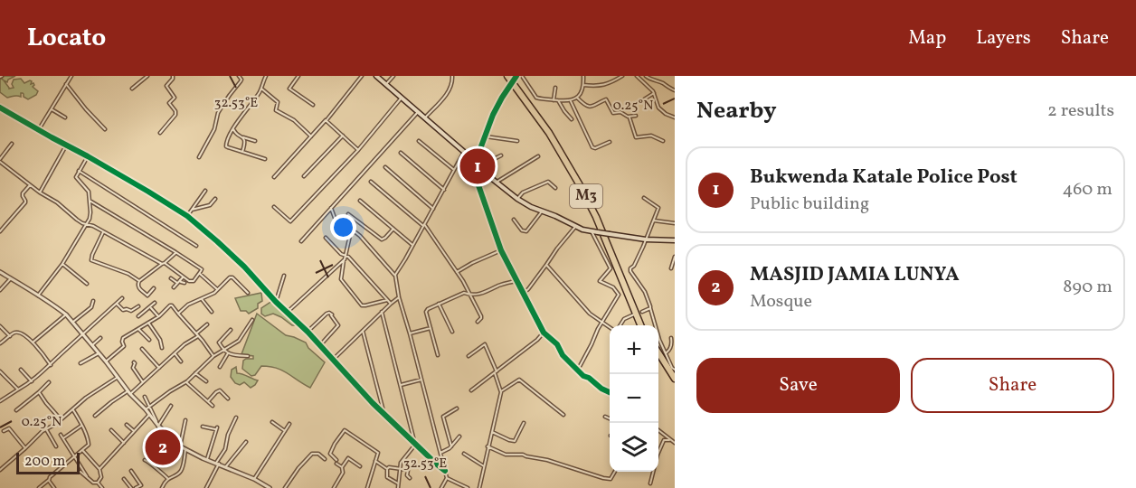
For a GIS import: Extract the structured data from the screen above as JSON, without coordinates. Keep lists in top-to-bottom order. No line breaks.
{"streets":{"highway":["M3"]},"scale_bar":"200 m","page":{"header":"Locato","nav":["Map","Layers","Share"],"heading":["Nearby","2 results"],"pins":["1","2"],"list":[{"mark":"1","name":"Bukwenda Katale Police Post","note":"Public building","value":"460 m"},{"mark":"2","name":"MASJID JAMIA LUNYA","note":"Mosque","value":"890 m"}],"map_buttons":["+","−"],"buttons":["Save","Share"],"scale":"200 m"},"coordinates":["32.53°E","0.25°N"]}
